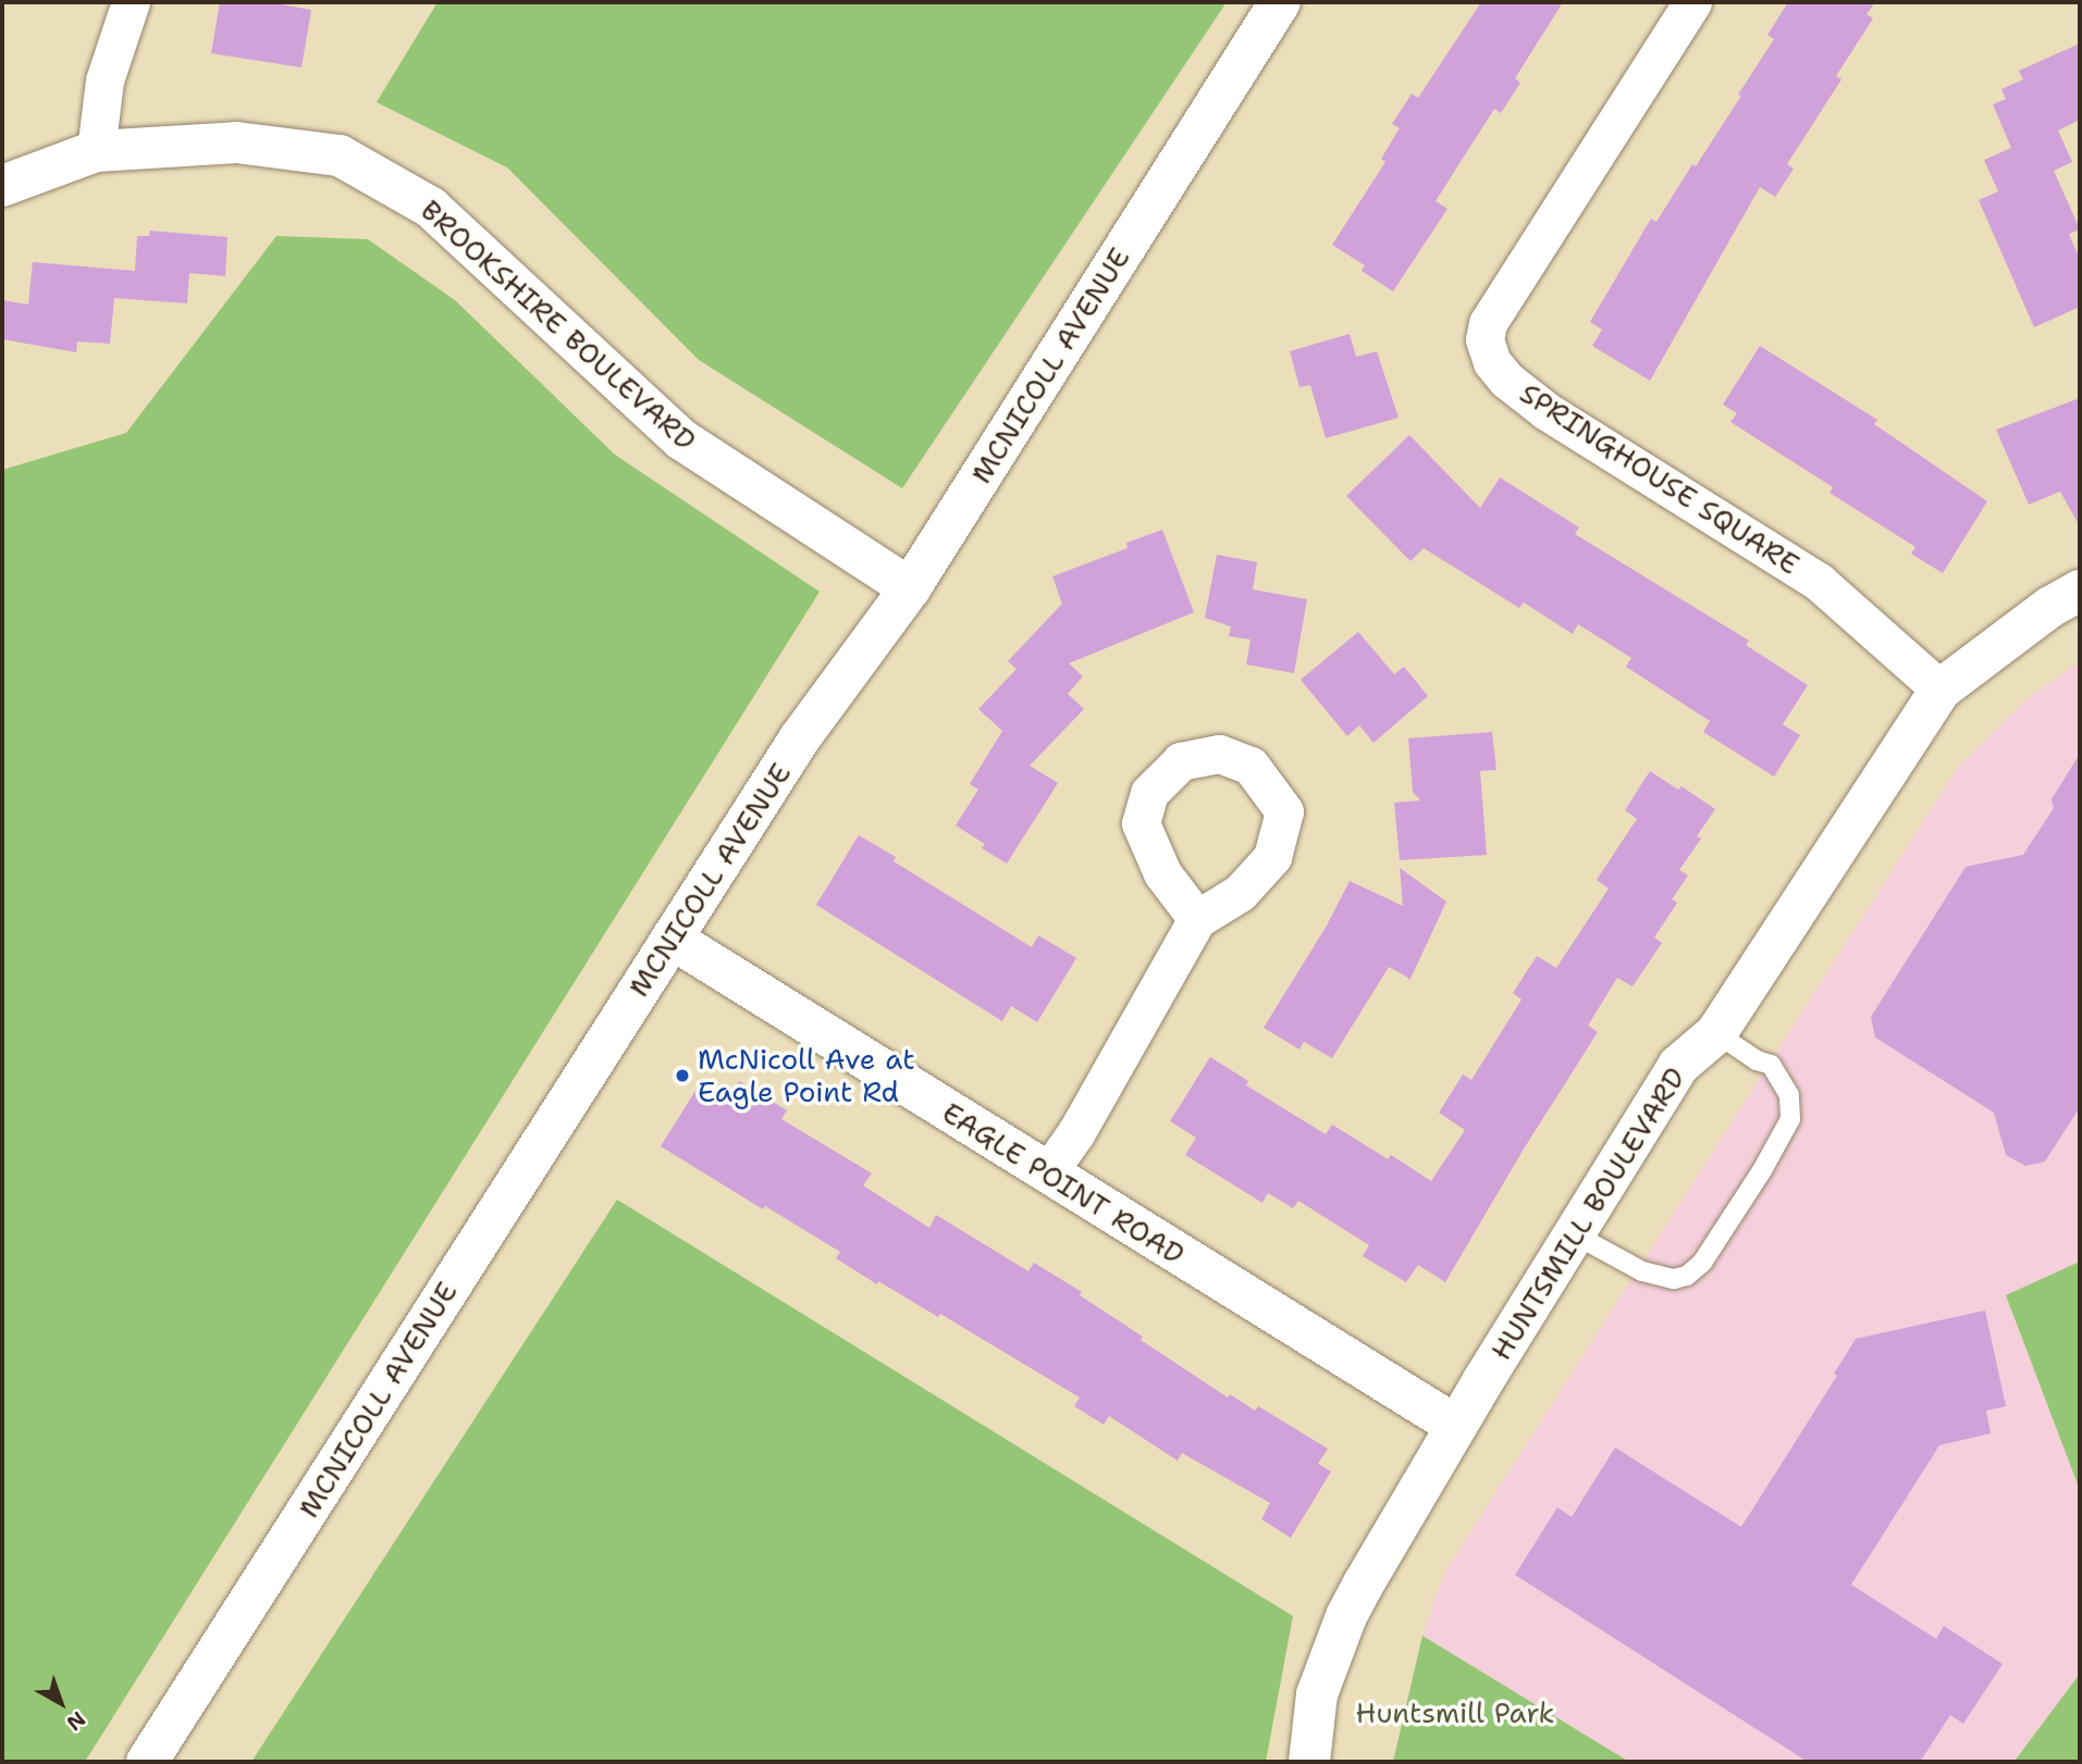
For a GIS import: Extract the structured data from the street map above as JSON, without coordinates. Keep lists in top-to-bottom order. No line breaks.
{"streets":{"street":["BROOKSHIRE BOULEVARD","MCNICOLL AVENUE","SPRINGHOUSE SQUARE","EAGLE POINT ROAD","HUNTSMILL BOULEVARD"]},"crossings":[["BROOKSHIRE BOULEVARD","MCNICOLL AVENUE"],["MCNICOLL AVENUE","EAGLE POINT ROAD"],["SPRINGHOUSE SQUARE","HUNTSMILL BOULEVARD"],["EAGLE POINT ROAD","HUNTSMILL BOULEVARD"]],"parks":["Huntsmill Park"],"places":["McNicoll Ave at Eagle Point Rd"],"north":"bottom right"}
